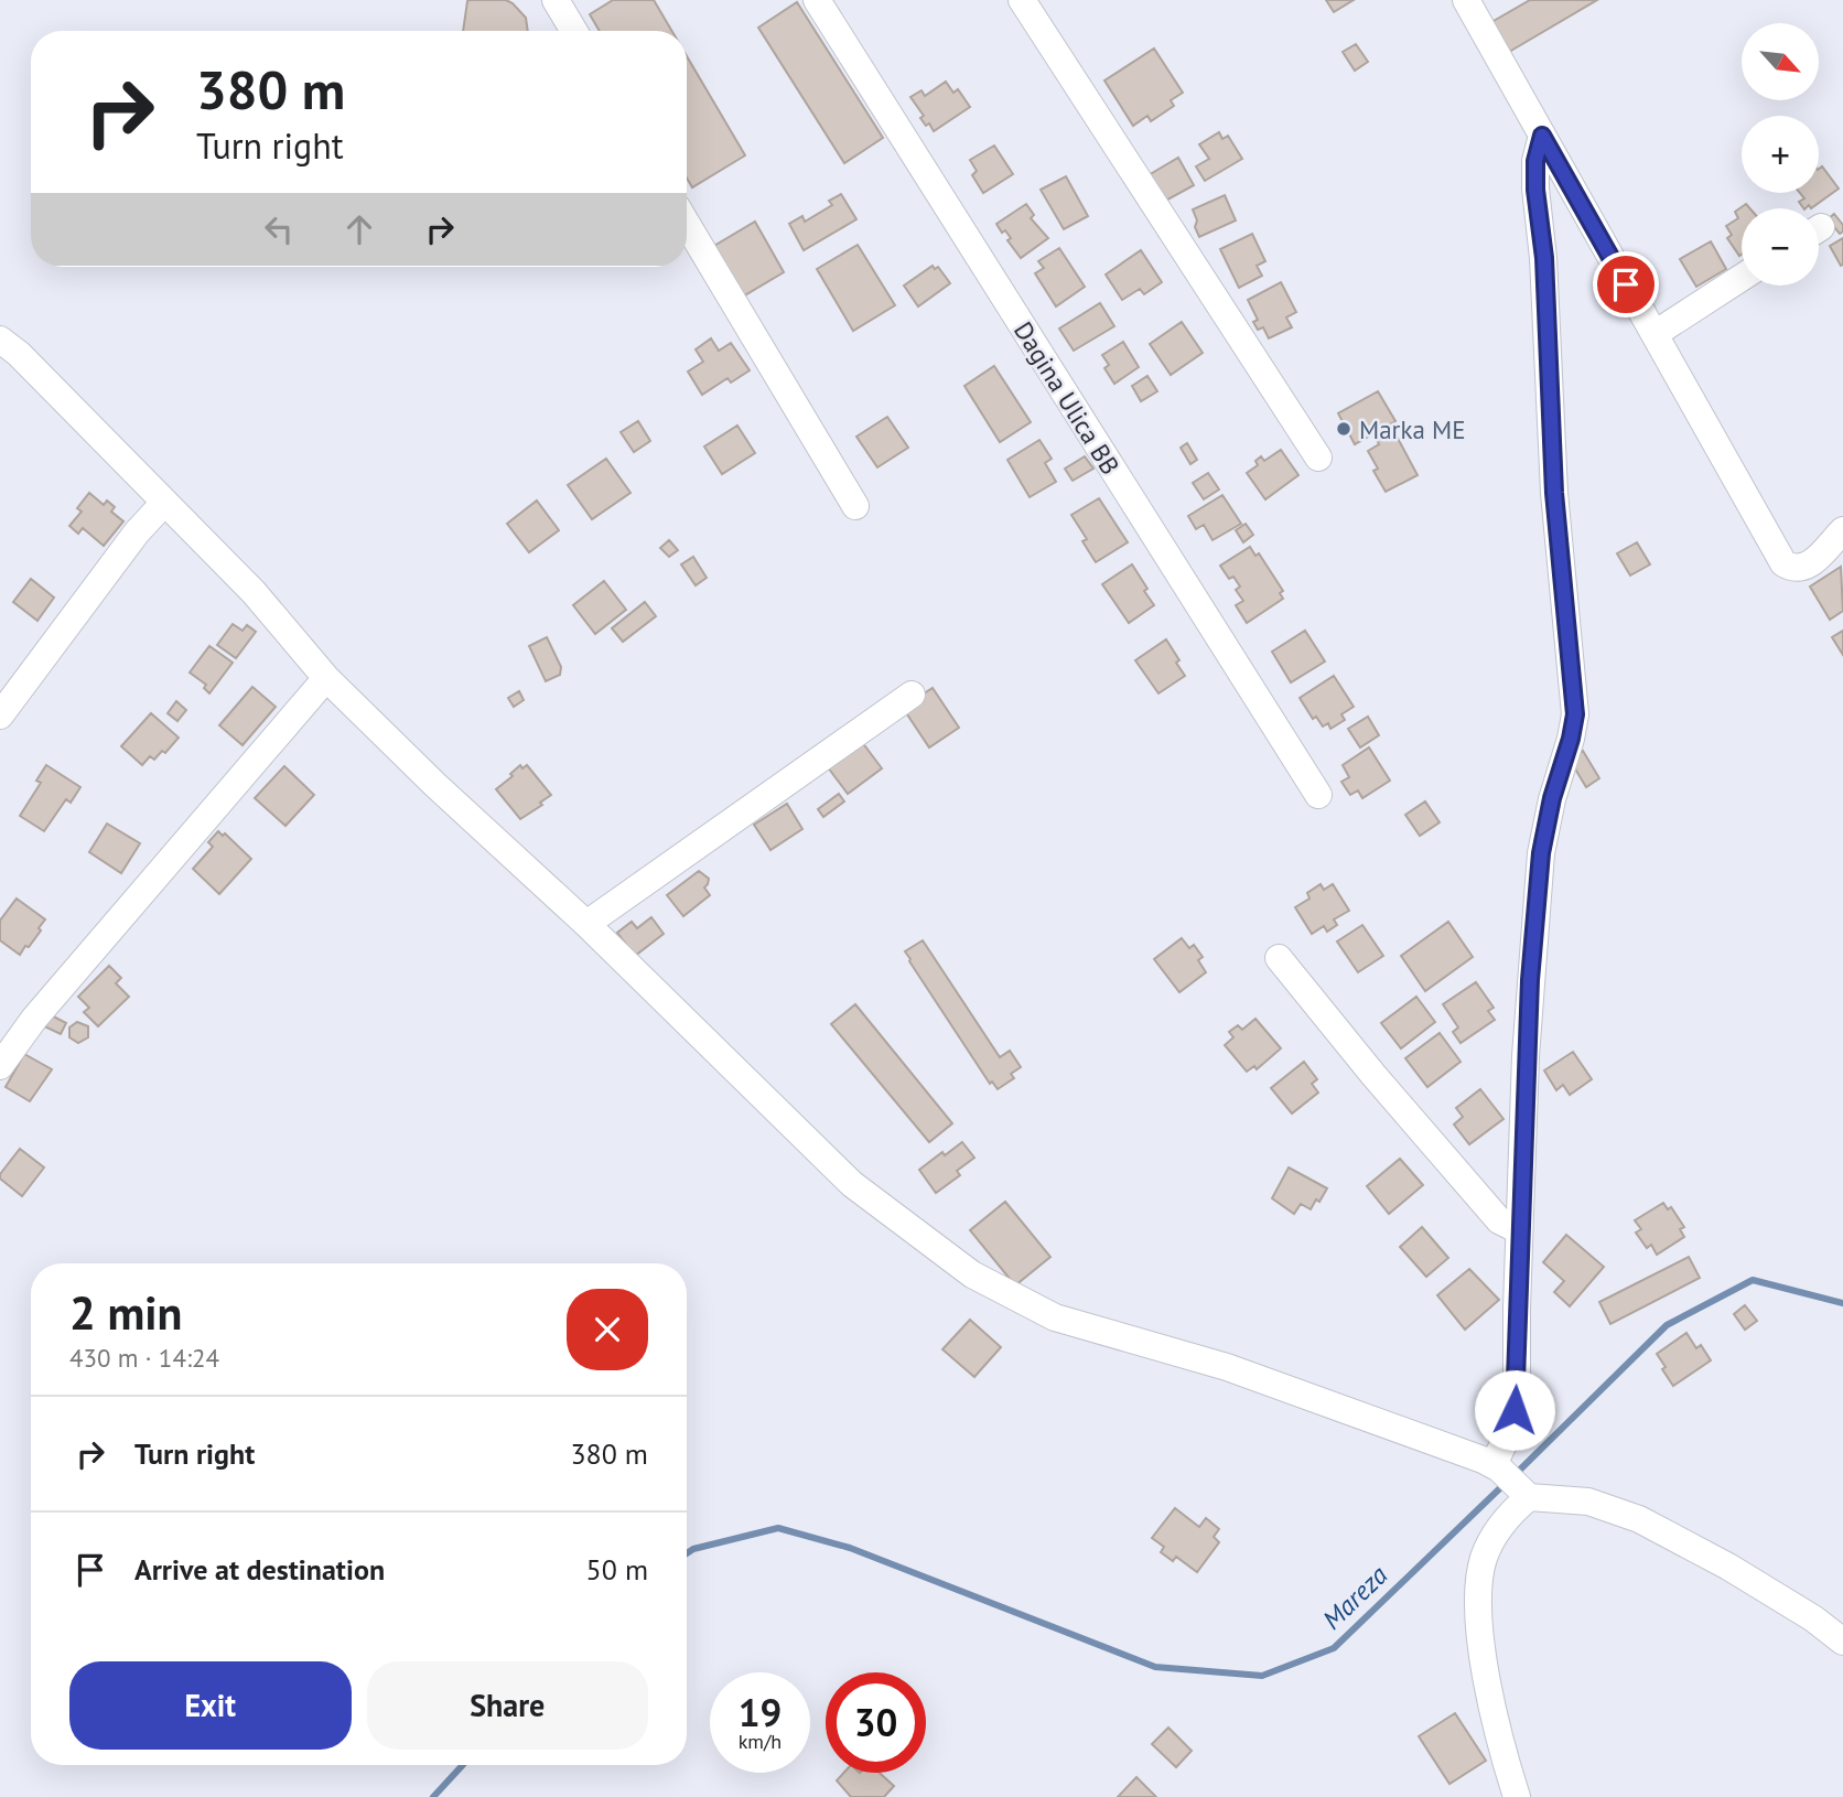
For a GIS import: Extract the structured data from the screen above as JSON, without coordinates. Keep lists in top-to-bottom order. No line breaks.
{"streets":{"street":["Dagina Ulica BB"]},"water":["Mareza"],"places":["Marka ME"],"north":"bottom right","page":{"map_buttons":["+","−"],"turn":["380 m","Turn right"],"heading":["2 min","430 m · 14:24"],"list":[{"name":"Turn right","value":"380 m"},{"name":"Arrive at destination","value":"50 m"}],"buttons":["Exit","Share"],"speed":"19 km/h","limit":"30"}}
